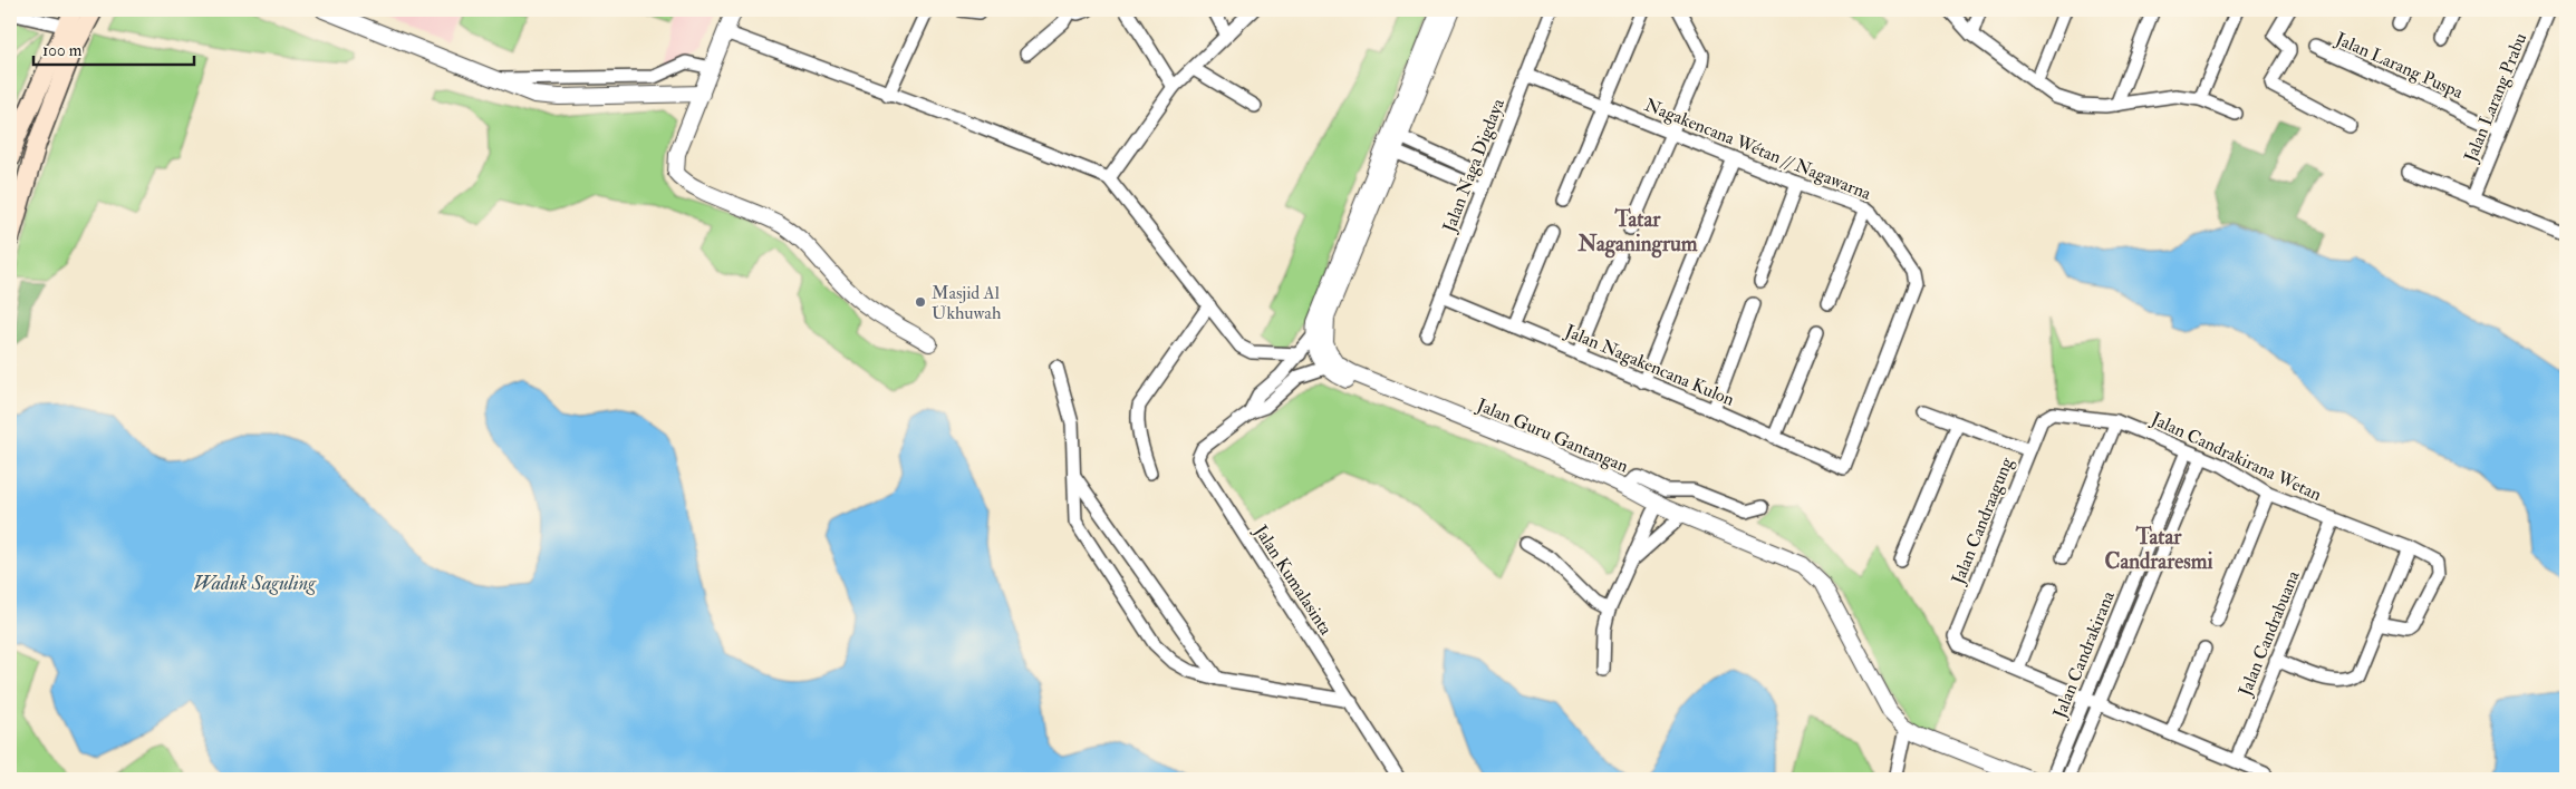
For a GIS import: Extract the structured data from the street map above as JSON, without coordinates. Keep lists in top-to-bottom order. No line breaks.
{"streets":{"street":["Jalan Larang Puspa","Jalan Larang Prabu","Nagakencana Wétan // Nagawarna","Jalan Naga Digdaya","Jalan Nagakencana Kulon","Jalan Guru Gantangan","Jalan Candrakirana Wetan","Jalan Candraagung","Jalan Kumalasinta","Jalan Candrabuana","Jalan Candrakirana"]},"crossings":[["Jalan Larang Puspa","Jalan Larang Prabu"],["Nagakencana Wétan // Nagawarna","Jalan Naga Digdaya"],["Nagakencana Wétan // Nagawarna","Jalan Nagakencana Kulon"],["Jalan Naga Digdaya","Jalan Nagakencana Kulon"],["Jalan Candrakirana Wetan","Jalan Candraagung"],["Jalan Candrakirana Wetan","Jalan Candrabuana"],["Jalan Candrakirana Wetan","Jalan Candrakirana"]],"districts":["Tatar Naganingrum","Tatar Candraresmi"],"water":["Waduk Saguling"],"places":["Masjid Al Ukhuwah"],"scale_bar":"100 m"}
